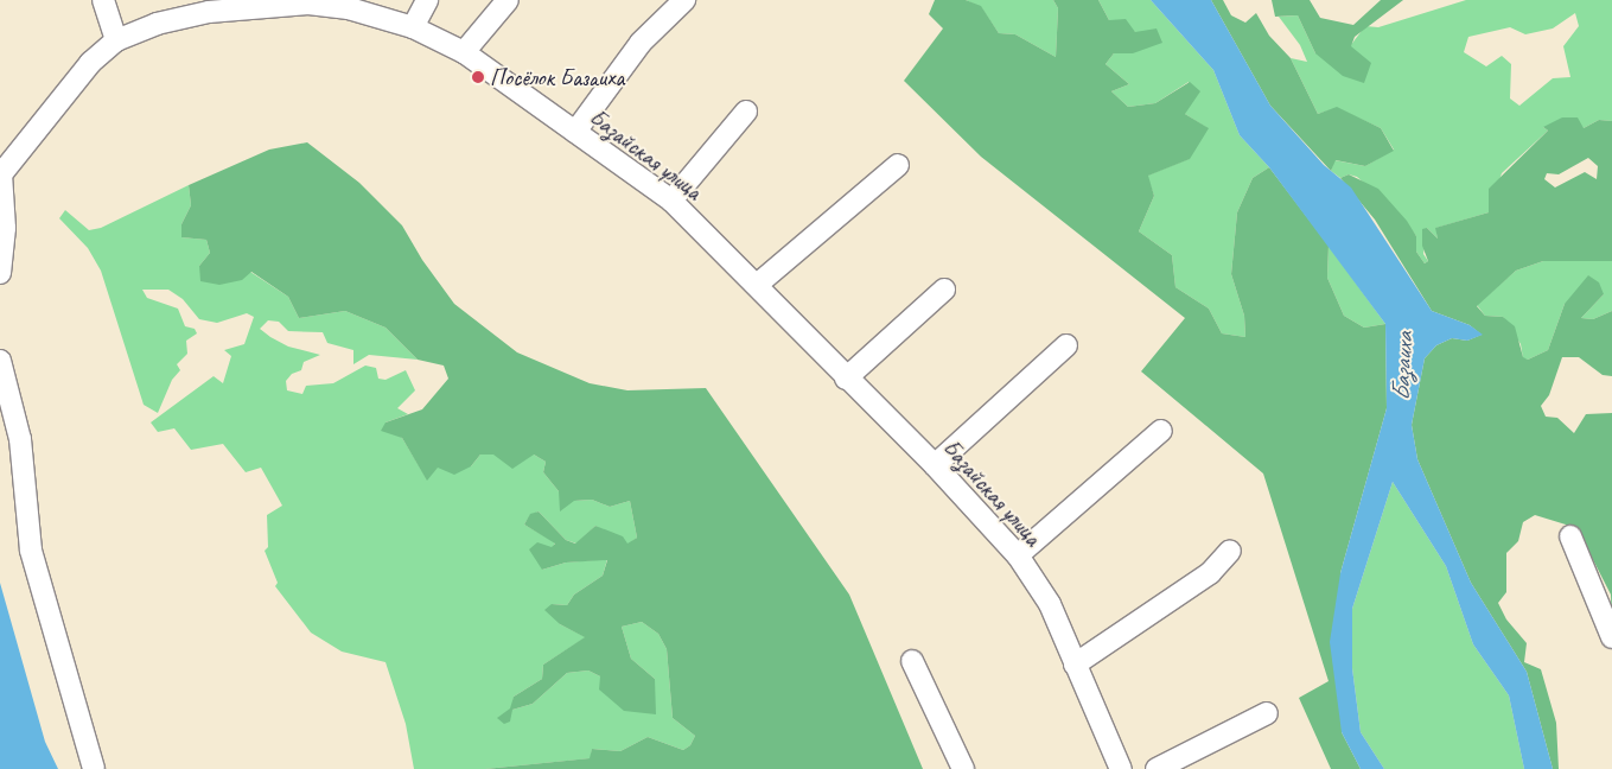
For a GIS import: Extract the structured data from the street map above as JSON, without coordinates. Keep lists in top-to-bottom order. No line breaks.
{"streets":{"street":["Базайская улица"]},"water":["Базаиха"],"places":["Посёлок Базаиха"]}
